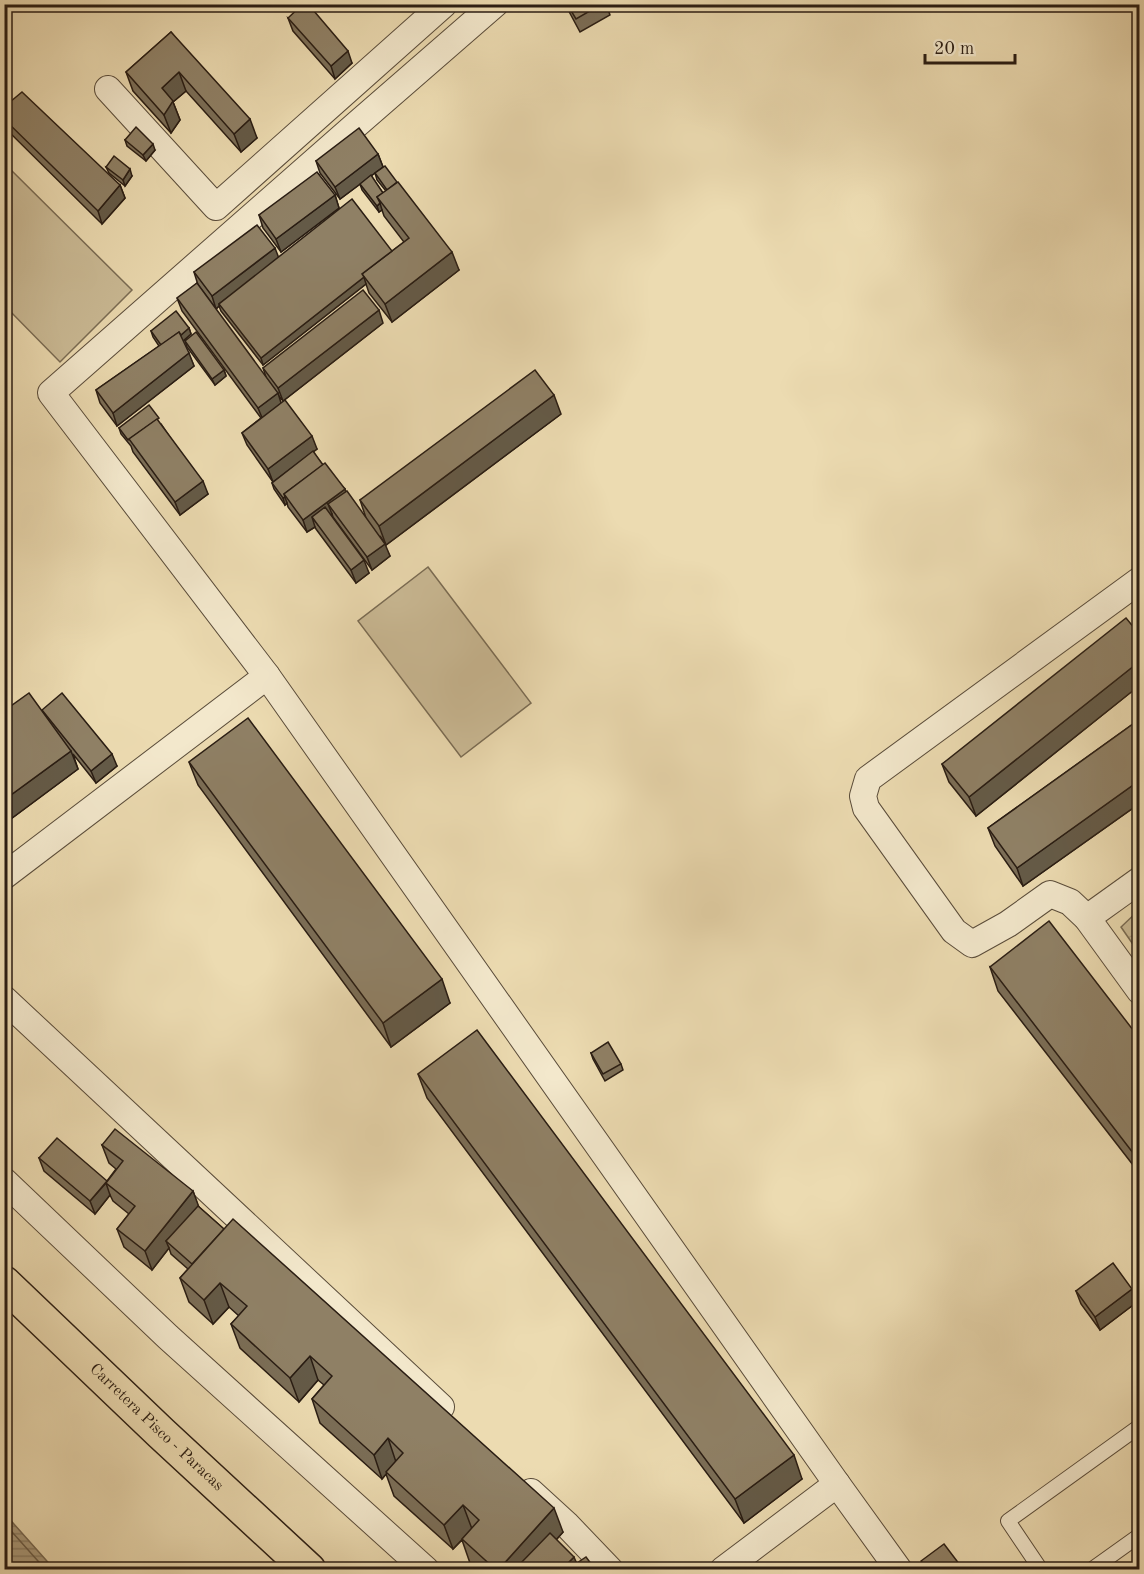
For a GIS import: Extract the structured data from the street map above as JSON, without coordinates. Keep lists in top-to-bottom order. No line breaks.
{"streets":{"main road":["Carretera Pisco - Paracas"]},"scale_bar":"20 m"}
